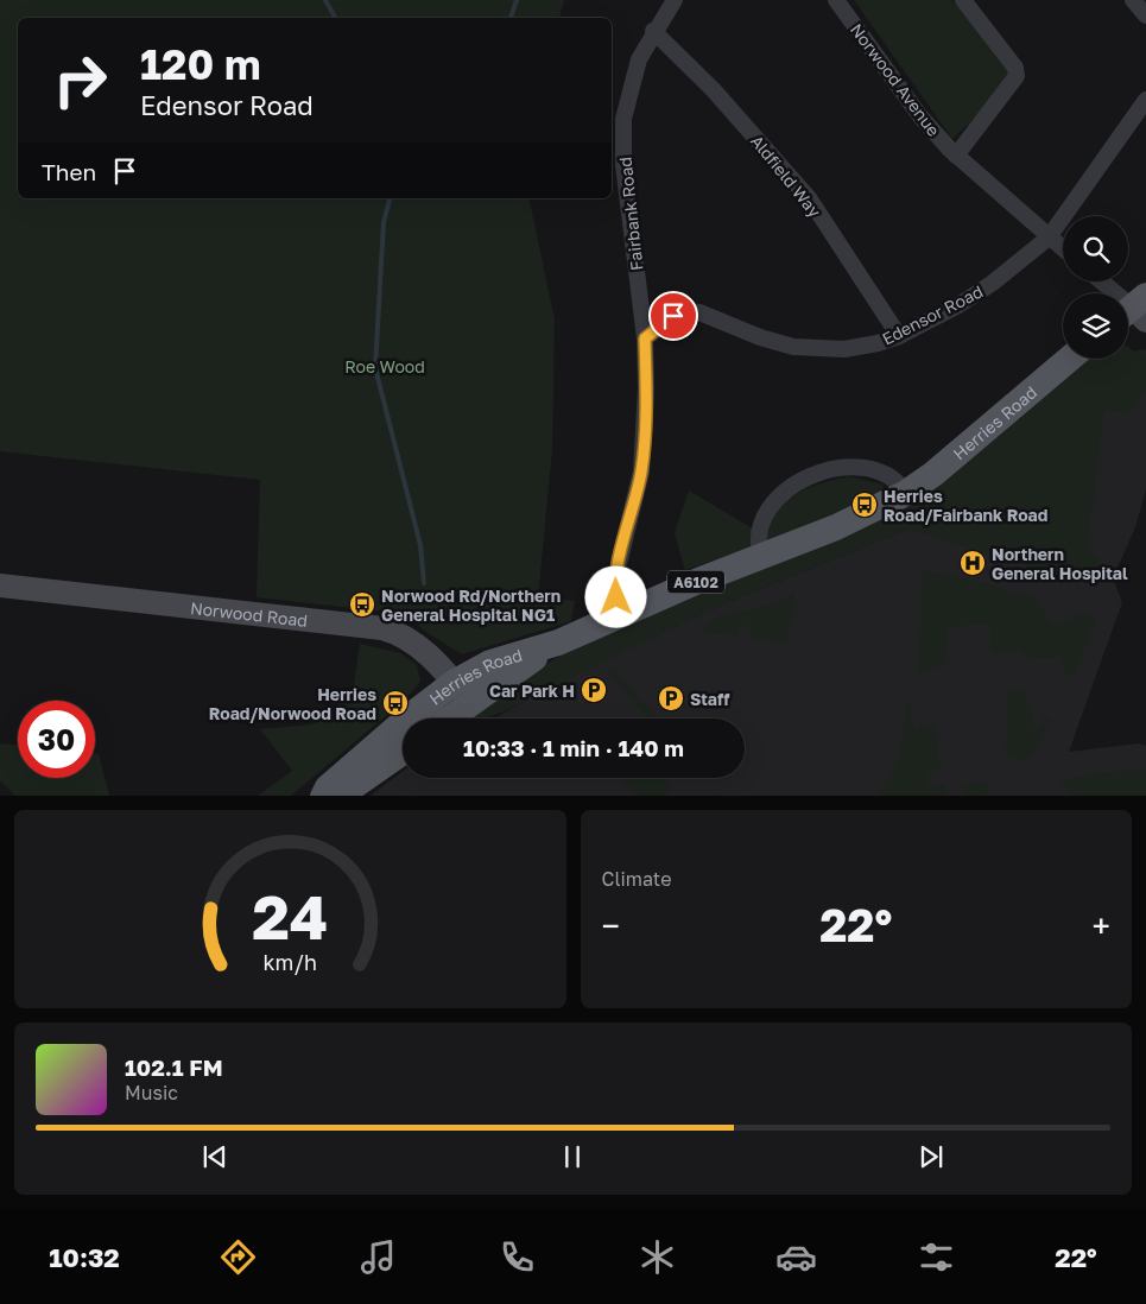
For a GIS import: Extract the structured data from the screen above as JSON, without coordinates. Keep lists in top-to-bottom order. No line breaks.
{"streets":{"main road":["Herries Road","A6102"],"street":["Norwood Avenue","Aldfield Way","Fairbank Road","Edensor Road","Norwood Road"]},"crossings":[["Norwood Avenue","Edensor Road"],["Aldfield Way","Fairbank Road"],["Aldfield Way","Edensor Road"],["Fairbank Road","Edensor Road"],["Fairbank Road","Herries Road"],["Herries Road","Norwood Road"]],"parks":["Roe Wood"],"places":{"bus stop":["Herries Road/Fairbank Road","Norwood Rd/Northern General Hospital NG1","Herries Road/Norwood Road"],"hospital":["Northern General Hospital"],"parking":["Car Park H","Staff"]},"page":{"turn":["120 m","Edensor Road"],"then":"Then","limit":"30","trip":"10:33 · 1 min · 140 m","tile":"Climate","heat":["−","22°","+"],"song":["102.1 FM","Music"],"tabs":["10:32","22°"],"gauge":["24","km/h"]}}
